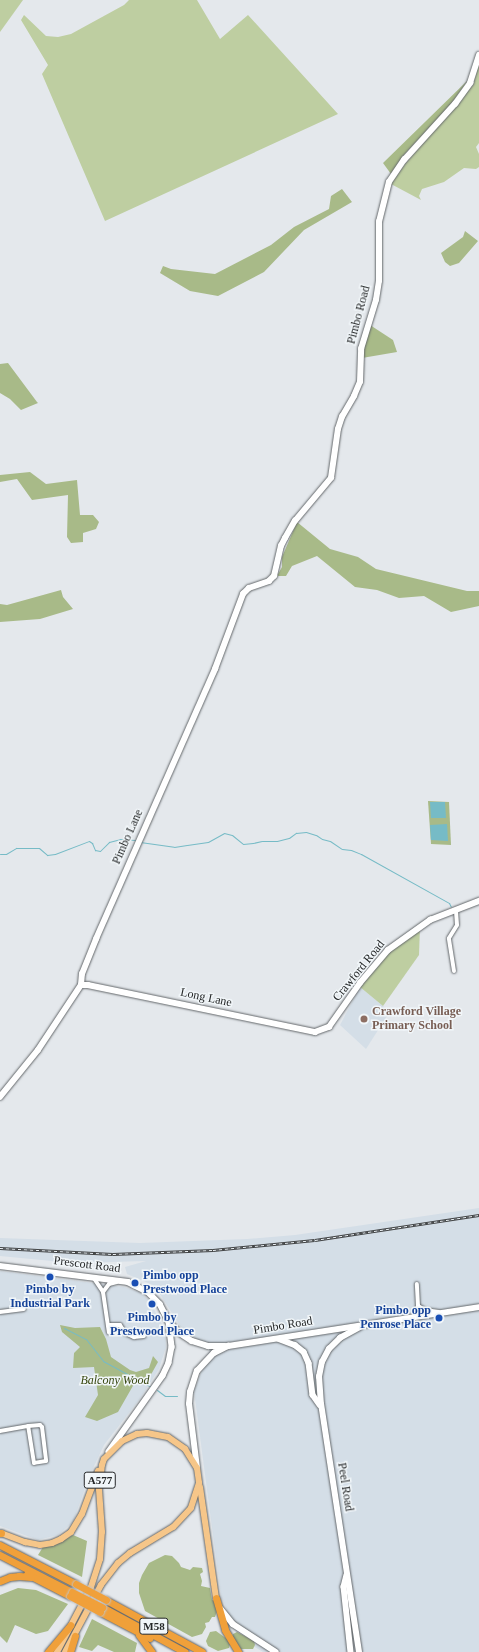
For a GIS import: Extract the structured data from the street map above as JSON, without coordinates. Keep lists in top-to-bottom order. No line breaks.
{"streets":{"highway":["M58"],"main road":["A577"],"street":["Pimbo Road","Pimbo Lane","Crawford Road","Long Lane","Prescott Road","Peel Road"]},"crossings":[["Pimbo Road","Pimbo Lane"],["Pimbo Road","A577"],["Pimbo Road","Peel Road"],["Pimbo Lane","Long Lane"],["Crawford Road","Long Lane"],["Prescott Road","A577"]],"parks":["Balcony Wood"],"places":["Crawford Village Primary School","Pimbo by Industrial Park","Pimbo opp Prestwood Place","Pimbo by Prestwood Place","Pimbo opp Penrose Place"]}
